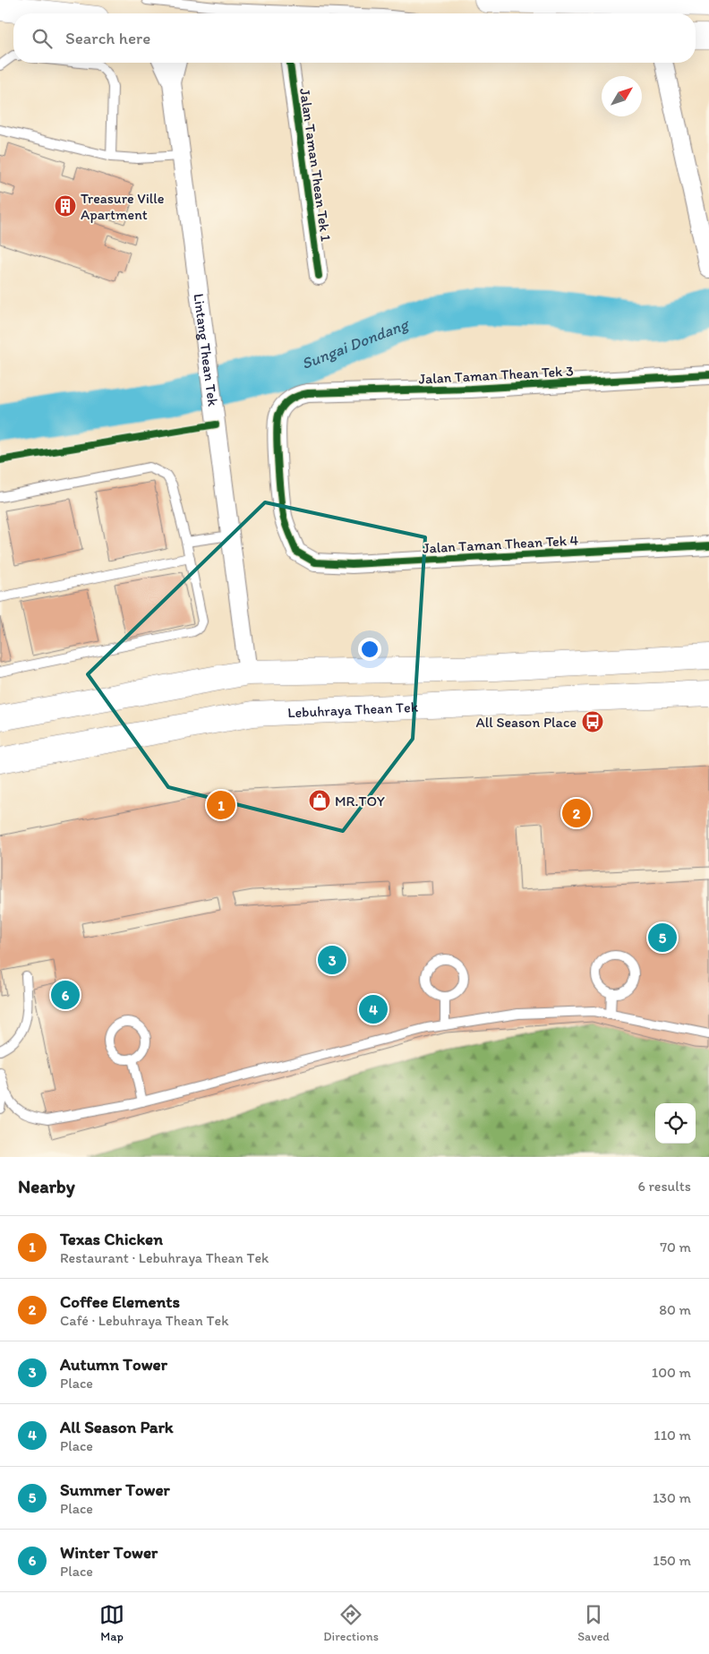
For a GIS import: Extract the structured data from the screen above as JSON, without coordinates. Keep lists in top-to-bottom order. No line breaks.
{"streets":{"main road":["Lebuhraya Thean Tek"],"street":["Jalan Taman Thean Tek 1","Lintang Thean Tek","Jalan Taman Thean Tek 3","Jalan Taman Thean Tek 4"]},"crossings":[["Jalan Taman Thean Tek 3","Jalan Taman Thean Tek 4"]],"water":["Sungai Dondang"],"places":{"building":["Treasure Ville Apartment"],"bus stop":["All Season Place"],"shop":["MR.TOY"]},"north":"top right","page":{"search":"Search here","pins":["1","2","5","3","6","4"],"heading":["Nearby","6 results"],"list":[{"mark":"1","name":"Texas Chicken","note":"Restaurant · Lebuhraya Thean Tek","value":"70 m"},{"mark":"2","name":"Coffee Elements","note":"Café · Lebuhraya Thean Tek","value":"80 m"},{"mark":"3","name":"Autumn Tower","note":"Place","value":"100 m"},{"mark":"4","name":"All Season Park","note":"Place","value":"110 m"},{"mark":"5","name":"Summer Tower","note":"Place","value":"130 m"},{"mark":"6","name":"Winter Tower","note":"Place","value":"150 m"}],"nav":["Map","Directions","Saved"]}}
